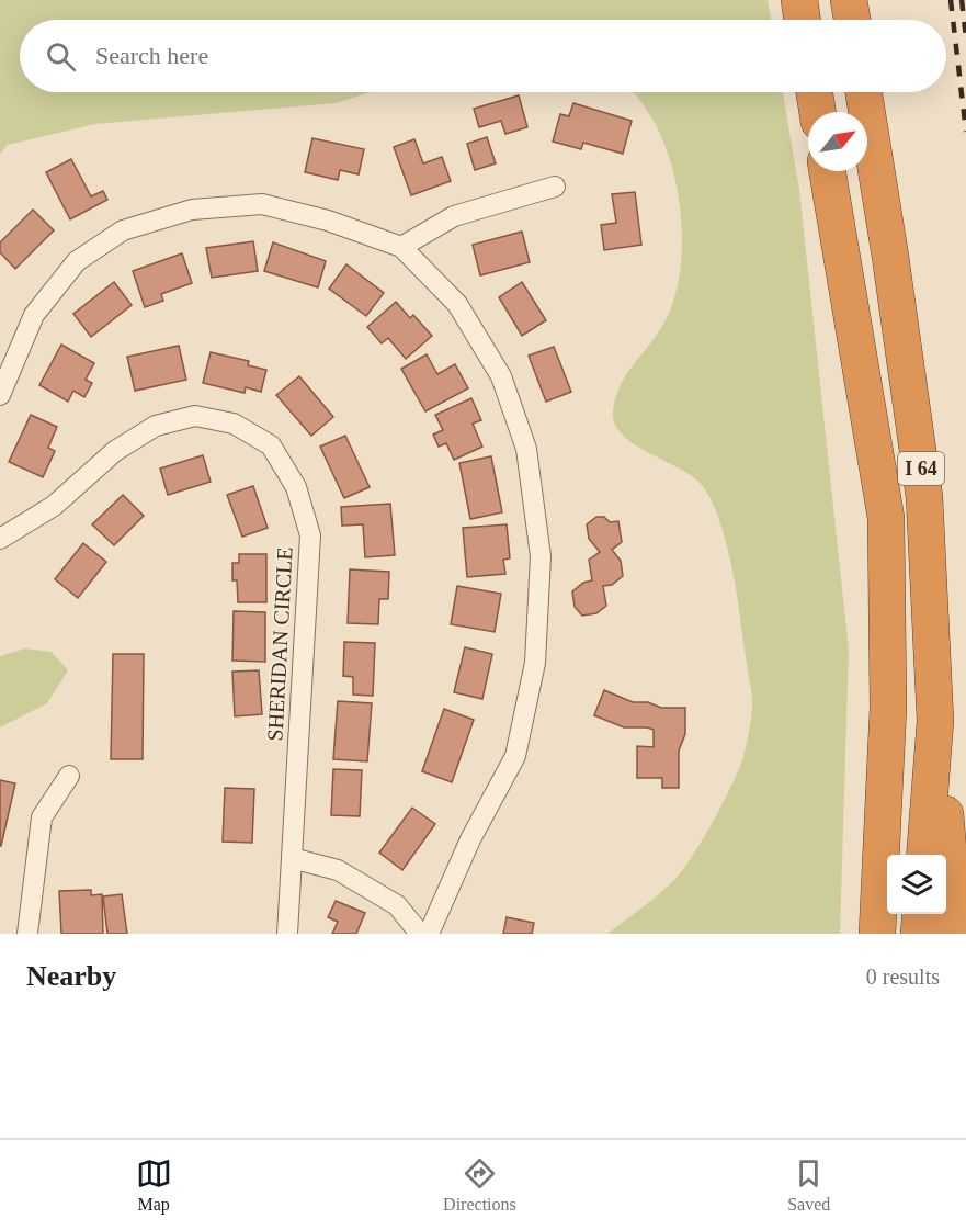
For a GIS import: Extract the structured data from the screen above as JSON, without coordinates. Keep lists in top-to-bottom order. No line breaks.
{"streets":{"highway":["I 64"],"street":["SHERIDAN CIRCLE"]},"north":"top right","page":{"search":"Search here","heading":["Nearby","0 results"],"nav":["Map","Directions","Saved"]}}
